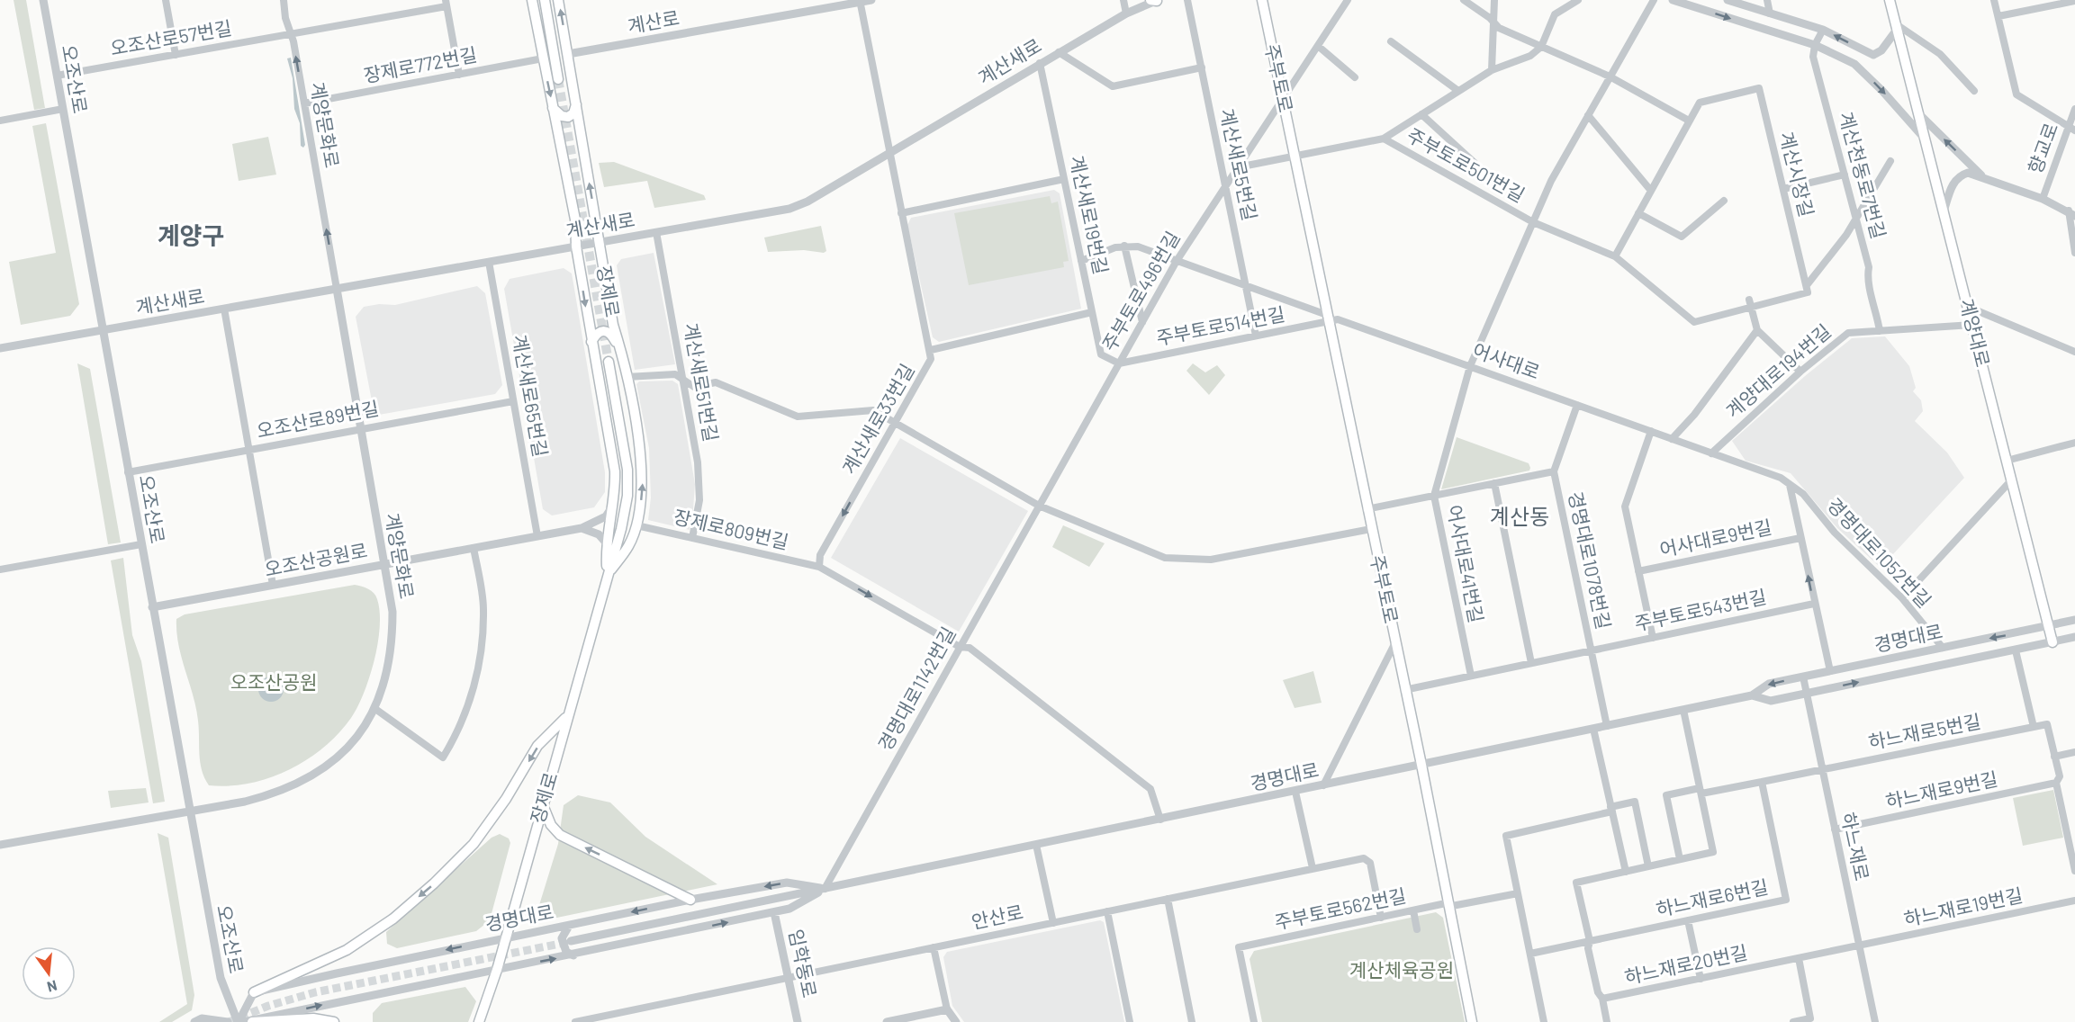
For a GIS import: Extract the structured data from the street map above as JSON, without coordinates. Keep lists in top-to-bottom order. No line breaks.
{"streets":{"main road":["주부토로","장제로","계양대로"],"street":["계산로","오조산로57번길","계산새로","장제로772번길","오조산로","계양문화로","향교로","계산새로5번길","주부토로501번길","계산시장길","계산천동로7번길","계산새로19번길","주부토로496번길","주부토로514번길","어사대로","계양대로194번길","계산새로51번길","계산새로65번길","계산새로33번길","오조산로89번길","장제로809번길","어사대로9번길","경명대로1052번길","오조산공원로","경명대로1078번길","어사대로41번길","주부토로543번길","경명대로","경명대로1142번길","하느재로5번길","하느재로9번길","하느재로","하느재로6번길","하느재로19번길","주부토로562번길","안산로","임학동로","하느재로20번길"]},"crossings":[["계산로","장제로"],["계산로","계산새로33번길"],["오조산로57번길","오조산로"],["오조산로57번길","계양문화로"],["계산새로","오조산로"],["계산새로","계양문화로"],["계산새로","계산새로19번길"],["계산새로","장제로"],["계산새로","계산새로51번길"],["계산새로","계산새로65번길"],["계산새로","계산새로33번길"],["장제로772번길","계양문화로"],["장제로772번길","장제로"],["주부토로","주부토로501번길"],["주부토로","주부토로496번길"],["주부토로","주부토로514번길"],["주부토로","어사대로"],["주부토로","주부토로543번길"],["주부토로","경명대로"],["주부토로","주부토로562번길"],["오조산로","계양문화로"],["오조산로","오조산로89번길"],["오조산로","오조산공원로"],["계양문화로","오조산로89번길"],["계양문화로","오조산공원로"],["계산새로5번길","주부토로496번길"],["계산새로5번길","주부토로514번길"],["주부토로501번길","어사대로41번길"],["계산천동로7번길","계양대로194번길"],["계산새로19번길","주부토로496번길"],["계산새로19번길","주부토로514번길"],["장제로","장제로809번길"],["장제로","오조산공원로"],["장제로","경명대로"],["주부토로496번길","주부토로514번길"],["주부토로496번길","경명대로1142번길"],["주부토로514번길","어사대로"],["계양대로","계양대로194번길"],["계양대로","경명대로"],["어사대로","계양대로194번길"],["어사대로","경명대로1052번길"],["어사대로","경명대로1078번길"],["어사대로","어사대로41번길"],["계산새로51번길","장제로809번길"],["계산새로65번길","오조산로89번길"],["계산새로65번길","오조산공원로"],["계산새로33번길","장제로809번길"],["장제로809번길","경명대로"],["장제로809번길","경명대로1142번길"],["경명대로1052번길","경명대로"],["경명대로1078번길","주부토로543번길"],["경명대로1078번길","경명대로"],["어사대로41번길","주부토로543번길"],["경명대로","경명대로1142번길"],["경명대로","하느재로"],["경명대로","임학동로"],["하느재로5번길","하느재로"],["하느재로9번길","하느재로"],["하느재로","하느재로19번길"],["하느재로","하느재로20번길"],["하느재로19번길","하느재로20번길"],["주부토로562번길","안산로"],["안산로","임학동로"]],"districts":["계양구","계산동"],"parks":["오조산공원","계산체육공원"],"north":"bottom"}
